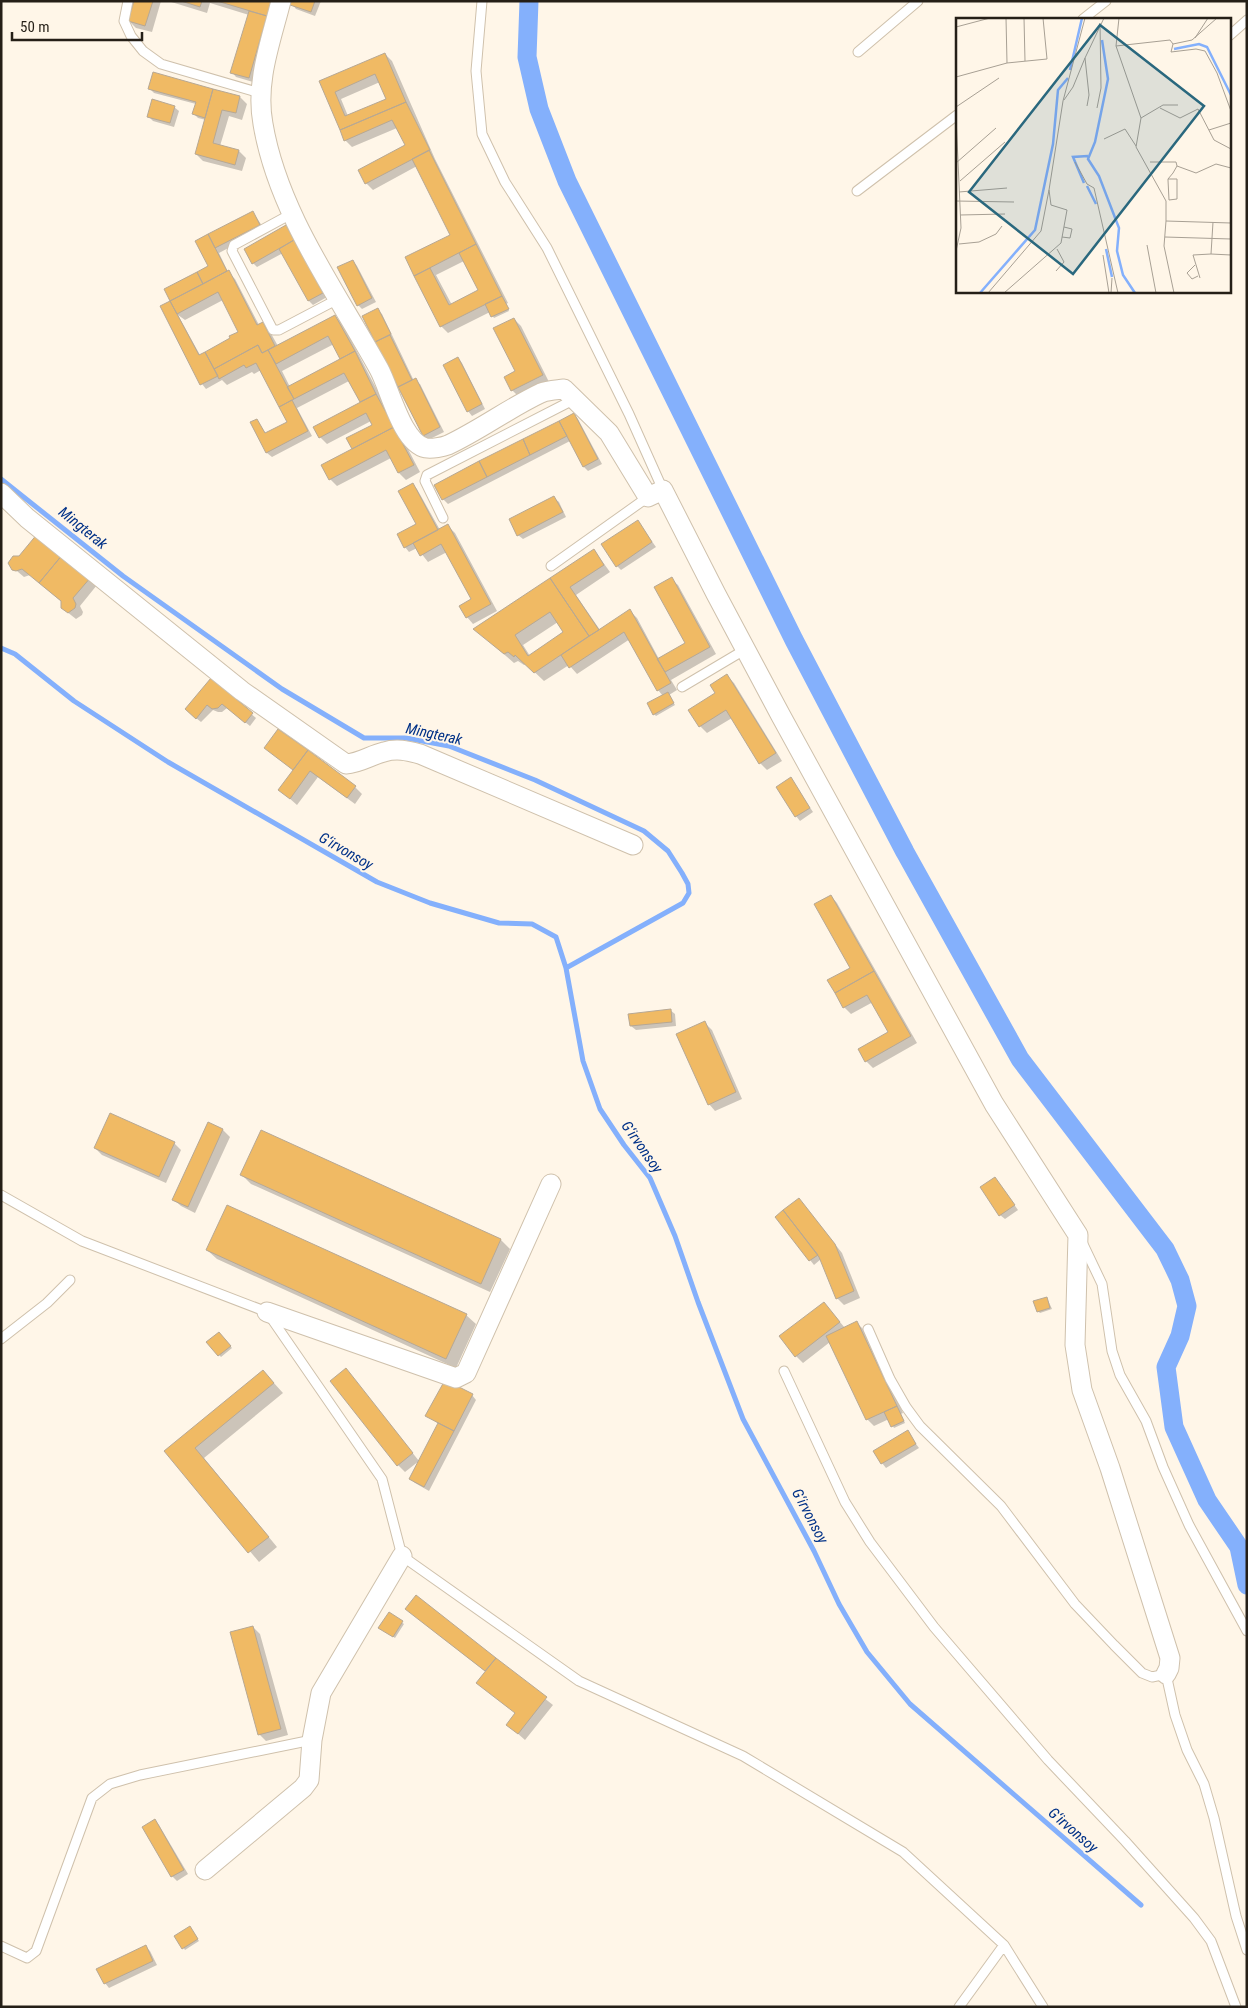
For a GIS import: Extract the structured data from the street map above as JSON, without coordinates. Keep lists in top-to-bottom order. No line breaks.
{"water":["Mingterak","G‘irvonsoy"],"scale_bar":"50 m"}
